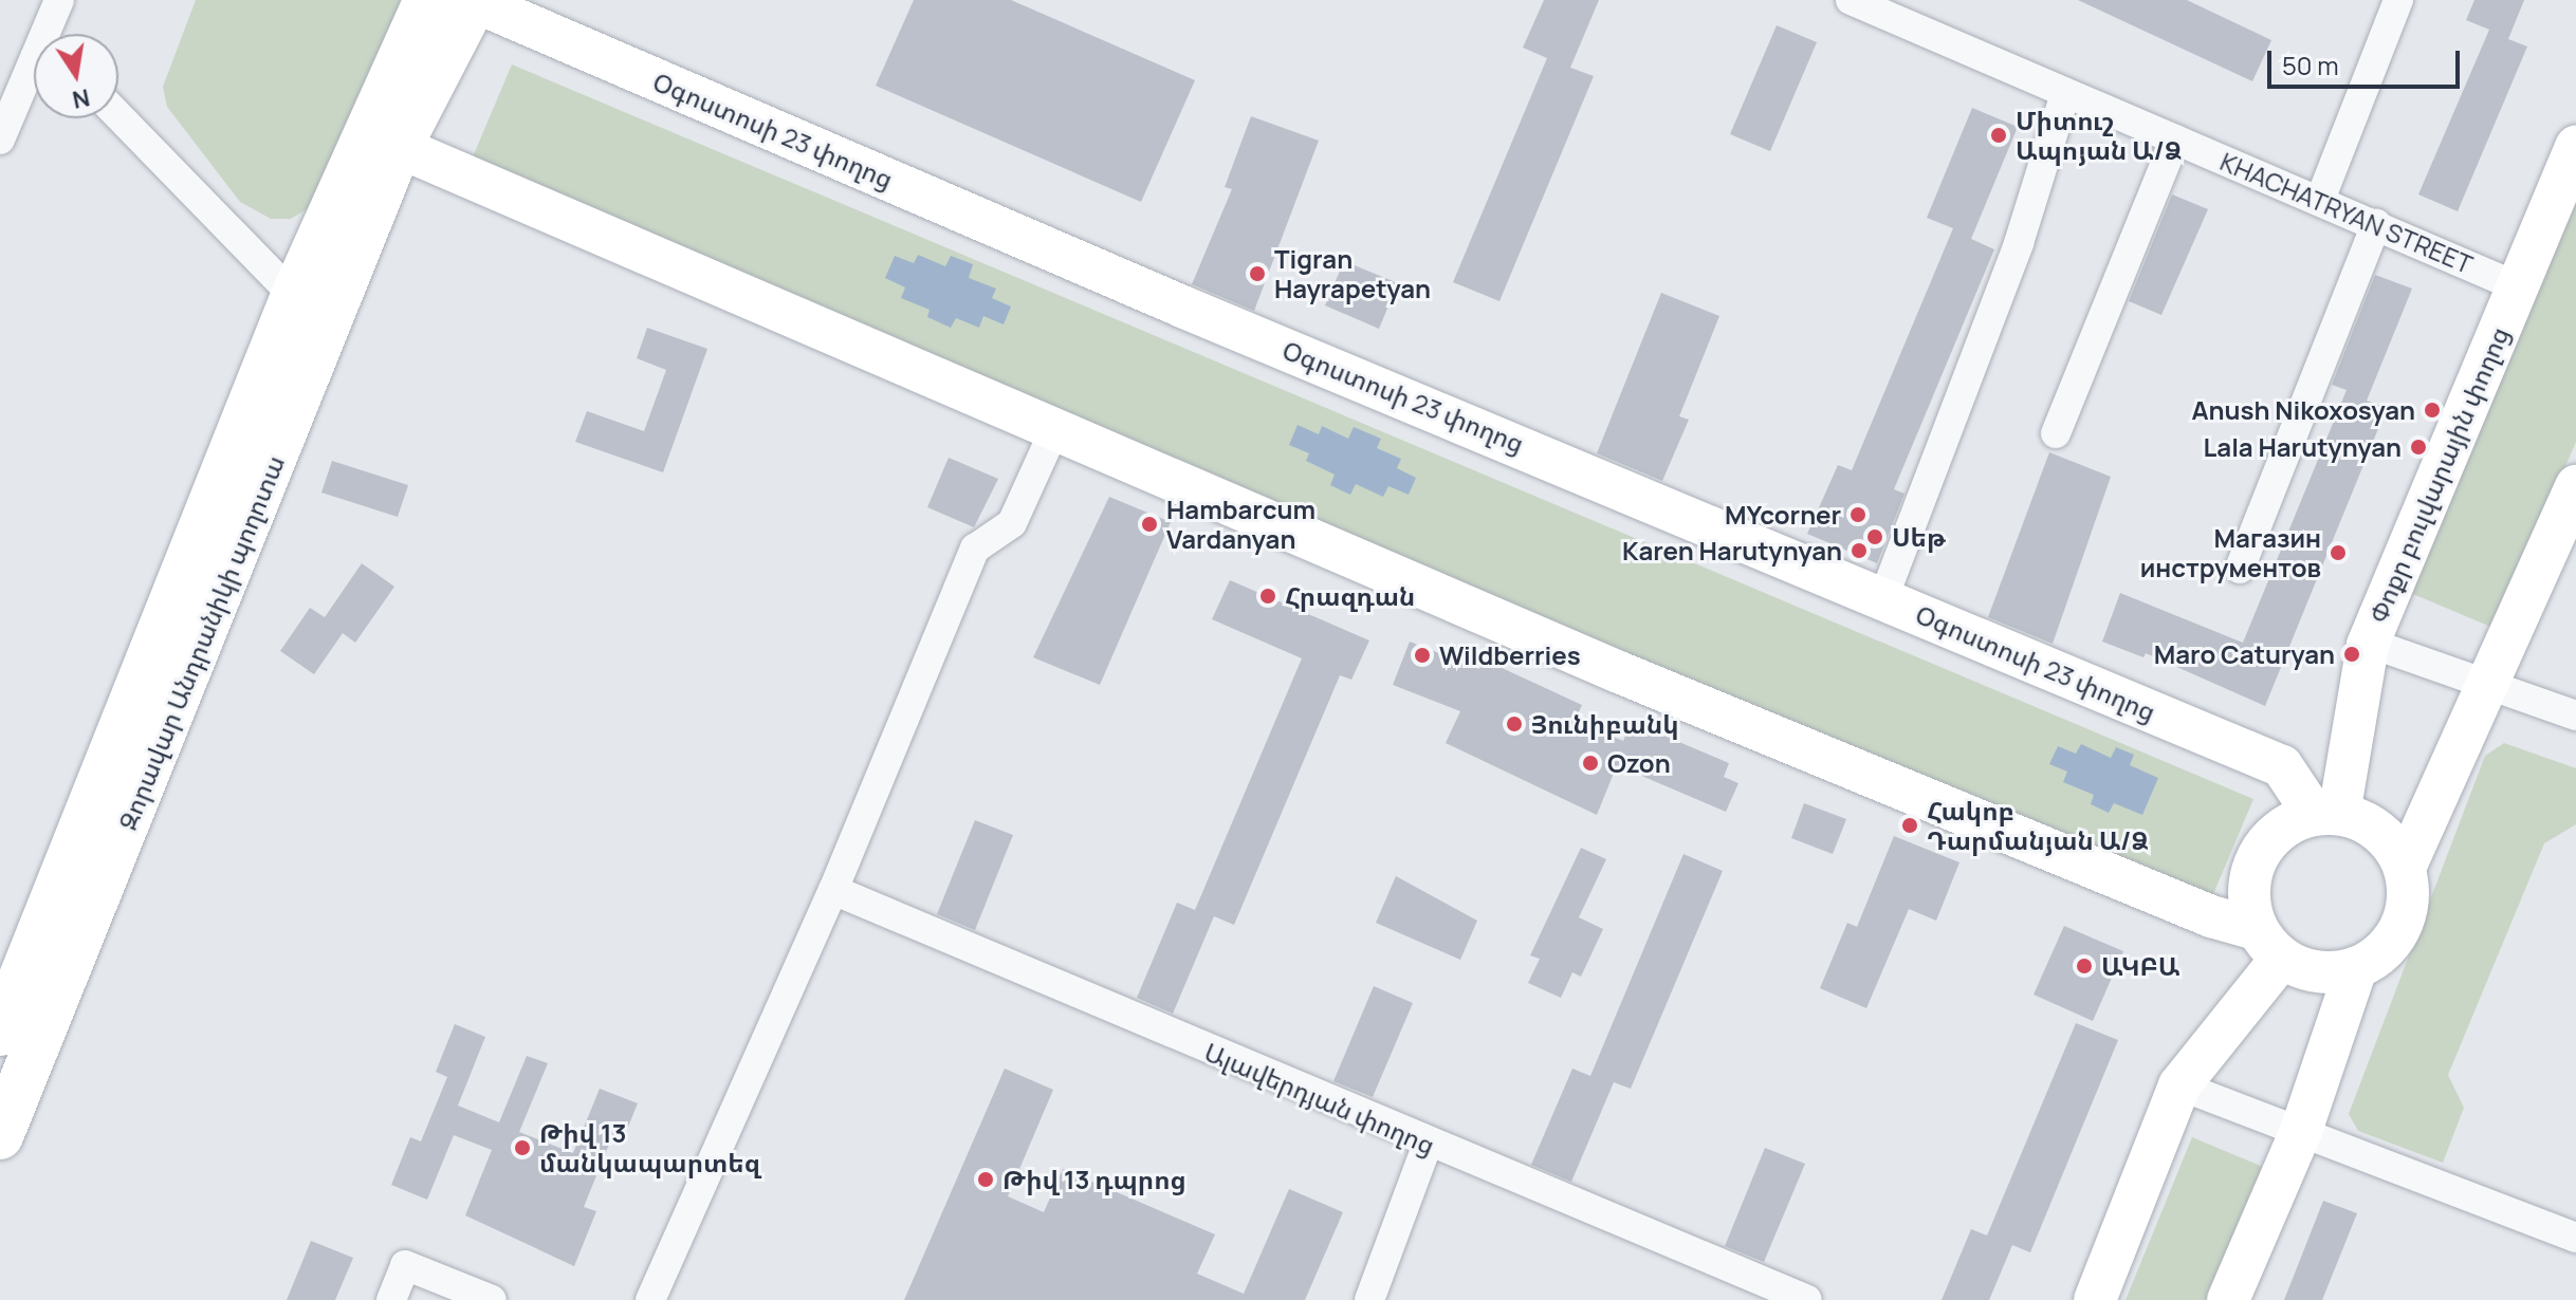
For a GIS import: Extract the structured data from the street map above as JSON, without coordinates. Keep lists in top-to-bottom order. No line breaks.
{"streets":{"main road":["Զորավար Անդրանիկի պողոտա"],"street":["Օգոստոսի 23 փողոց","KHACHATRYAN STREET","Փոքր բուլվարային փողոց","Ալավերդյան փողոց"]},"crossings":[["Օգոստոսի 23 փողոց","Փոքր բուլվարային փողոց"],["Օգոստոսի 23 փողոց","Զորավար Անդրանիկի պողոտա"],["KHACHATRYAN STREET","Փոքր բուլվարային փողոց"]],"places":["Միտուշ Ապոյան Ա/Ձ","Tigran Hayrapetyan","Anush Nikoxosyan","Lala Harutynyan","MYcorner","Hambarcum Vardanyan","Սեթ","Karen Harutynyan","Магазин инструментов","Հրազդան","Maro Caturyan","Wildberries","Յունիբանկ","Ozon","Հակոբ Դարմանյան Ա/Ձ","ԱԿԲԱ","Թիվ 13 մանկապարտեզ","Թիվ 13 դպրոց"],"scale_bar":"50 m","north":"bottom"}
